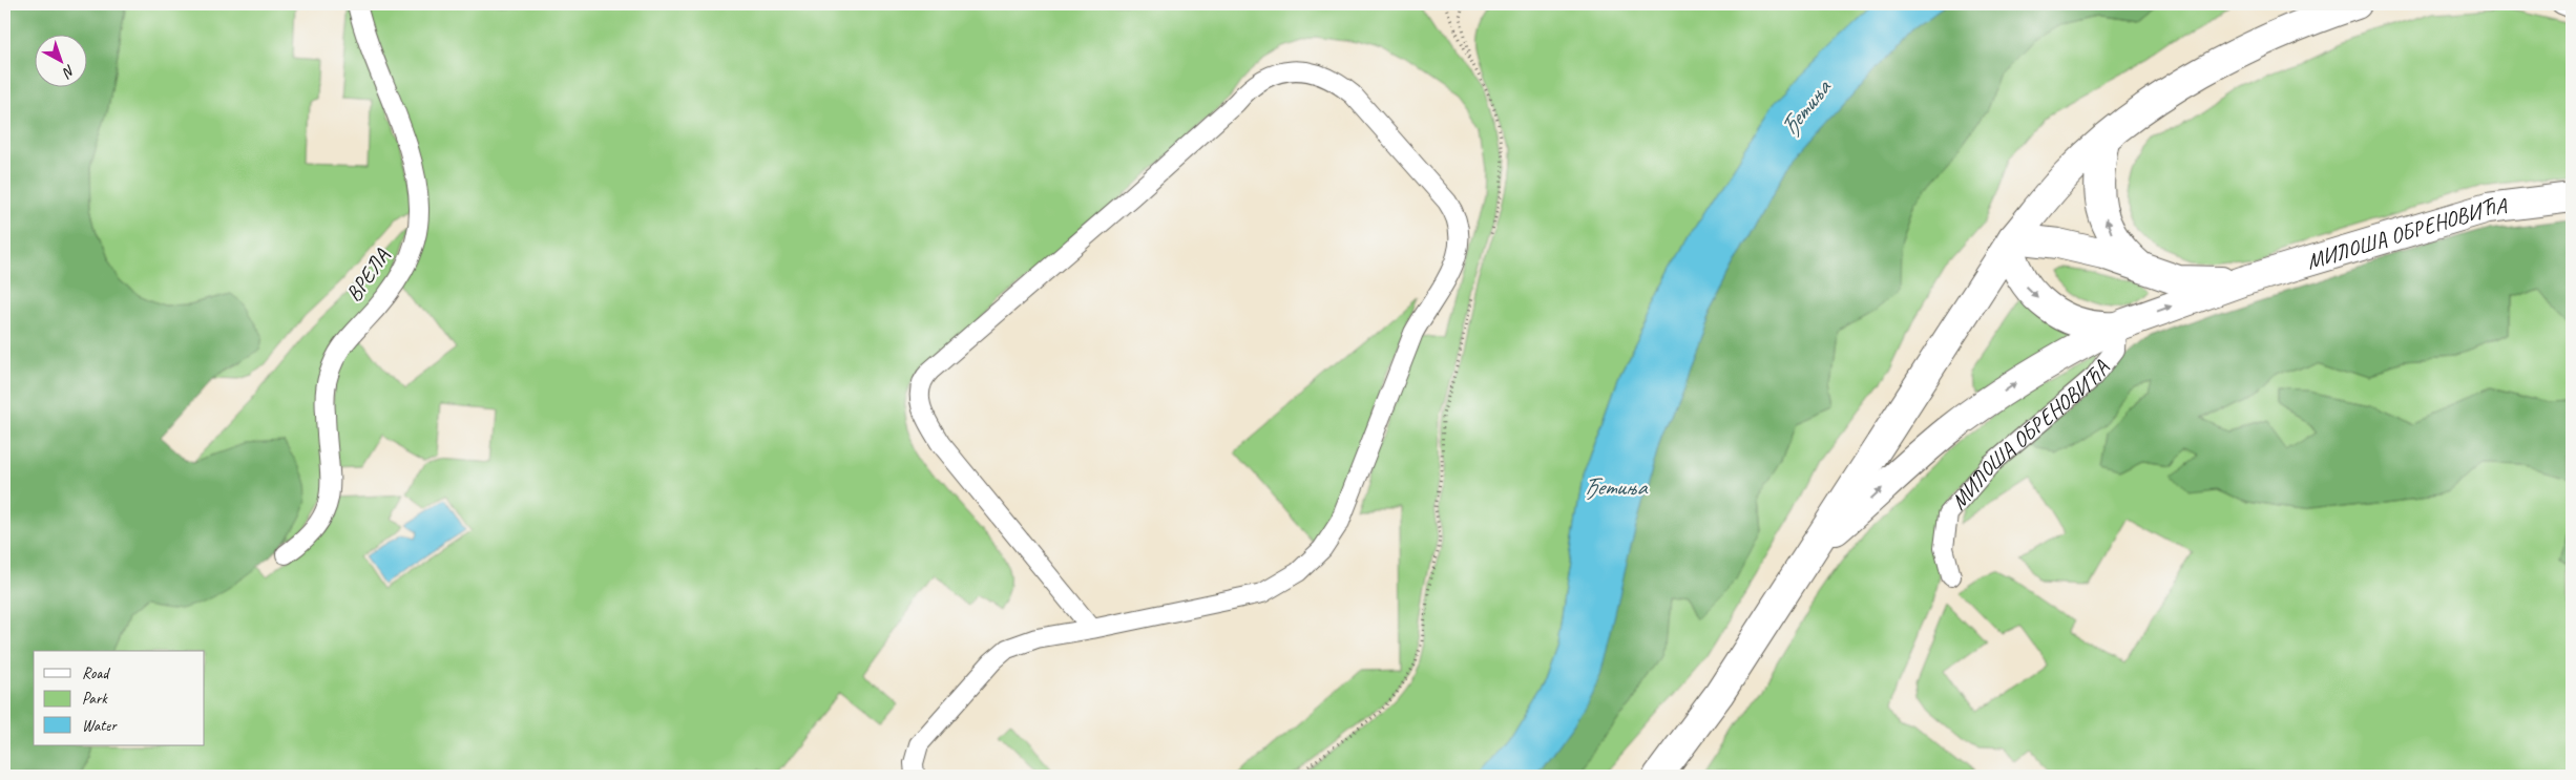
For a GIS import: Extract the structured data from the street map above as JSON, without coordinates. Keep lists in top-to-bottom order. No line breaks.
{"streets":{"main road":["МИЛОША ОБРЕНОВИЋА"],"lane":["ВРЕЛА"]},"water":["Ђетиња"],"legend":["Road","Park","Water"],"north":"bottom right"}
